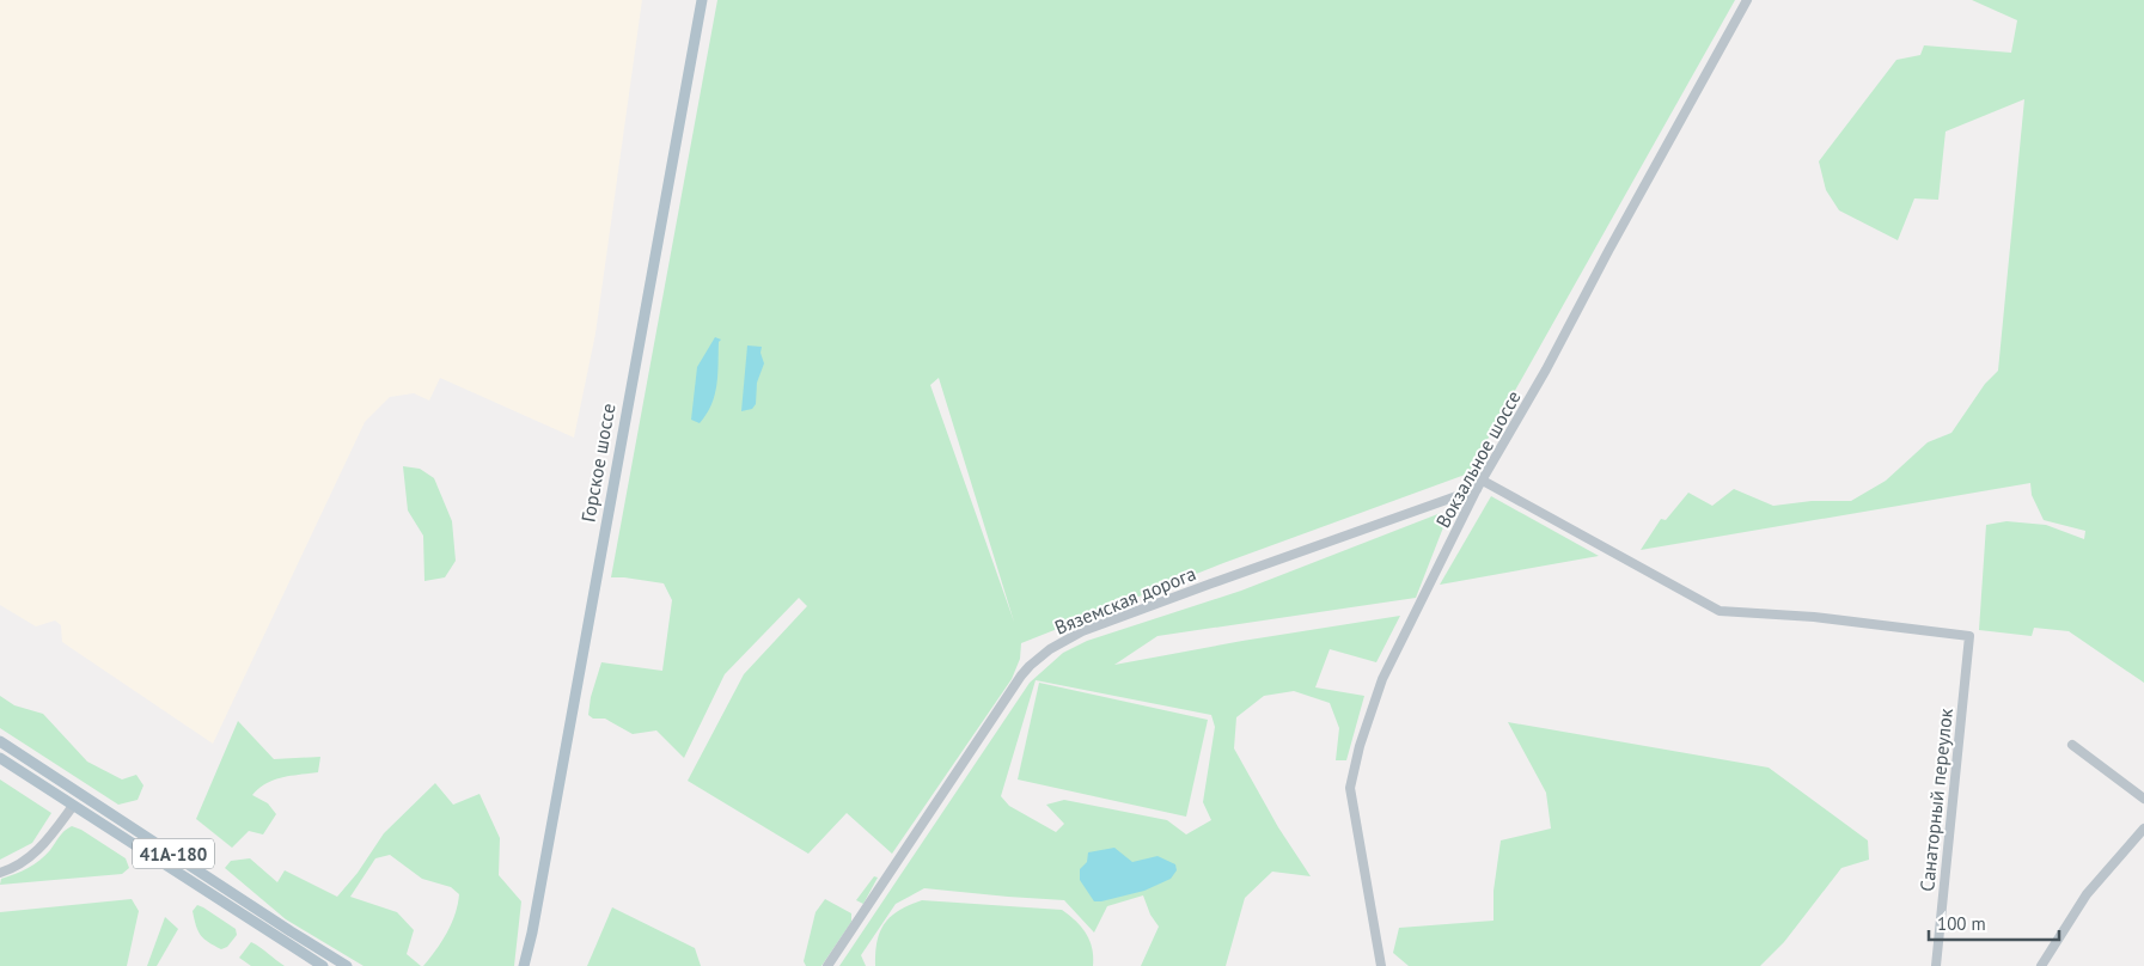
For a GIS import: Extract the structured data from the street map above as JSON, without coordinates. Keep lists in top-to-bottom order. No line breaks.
{"streets":{"main road":["Горское шоссе","41А-180"],"street":["Вокзальное шоссе","Вяземская дорога","Санаторный переулок"]},"crossings":[["Вокзальное шоссе","Вяземская дорога"],["Вокзальное шоссе","Санаторный переулок"]],"scale_bar":"100 m"}
